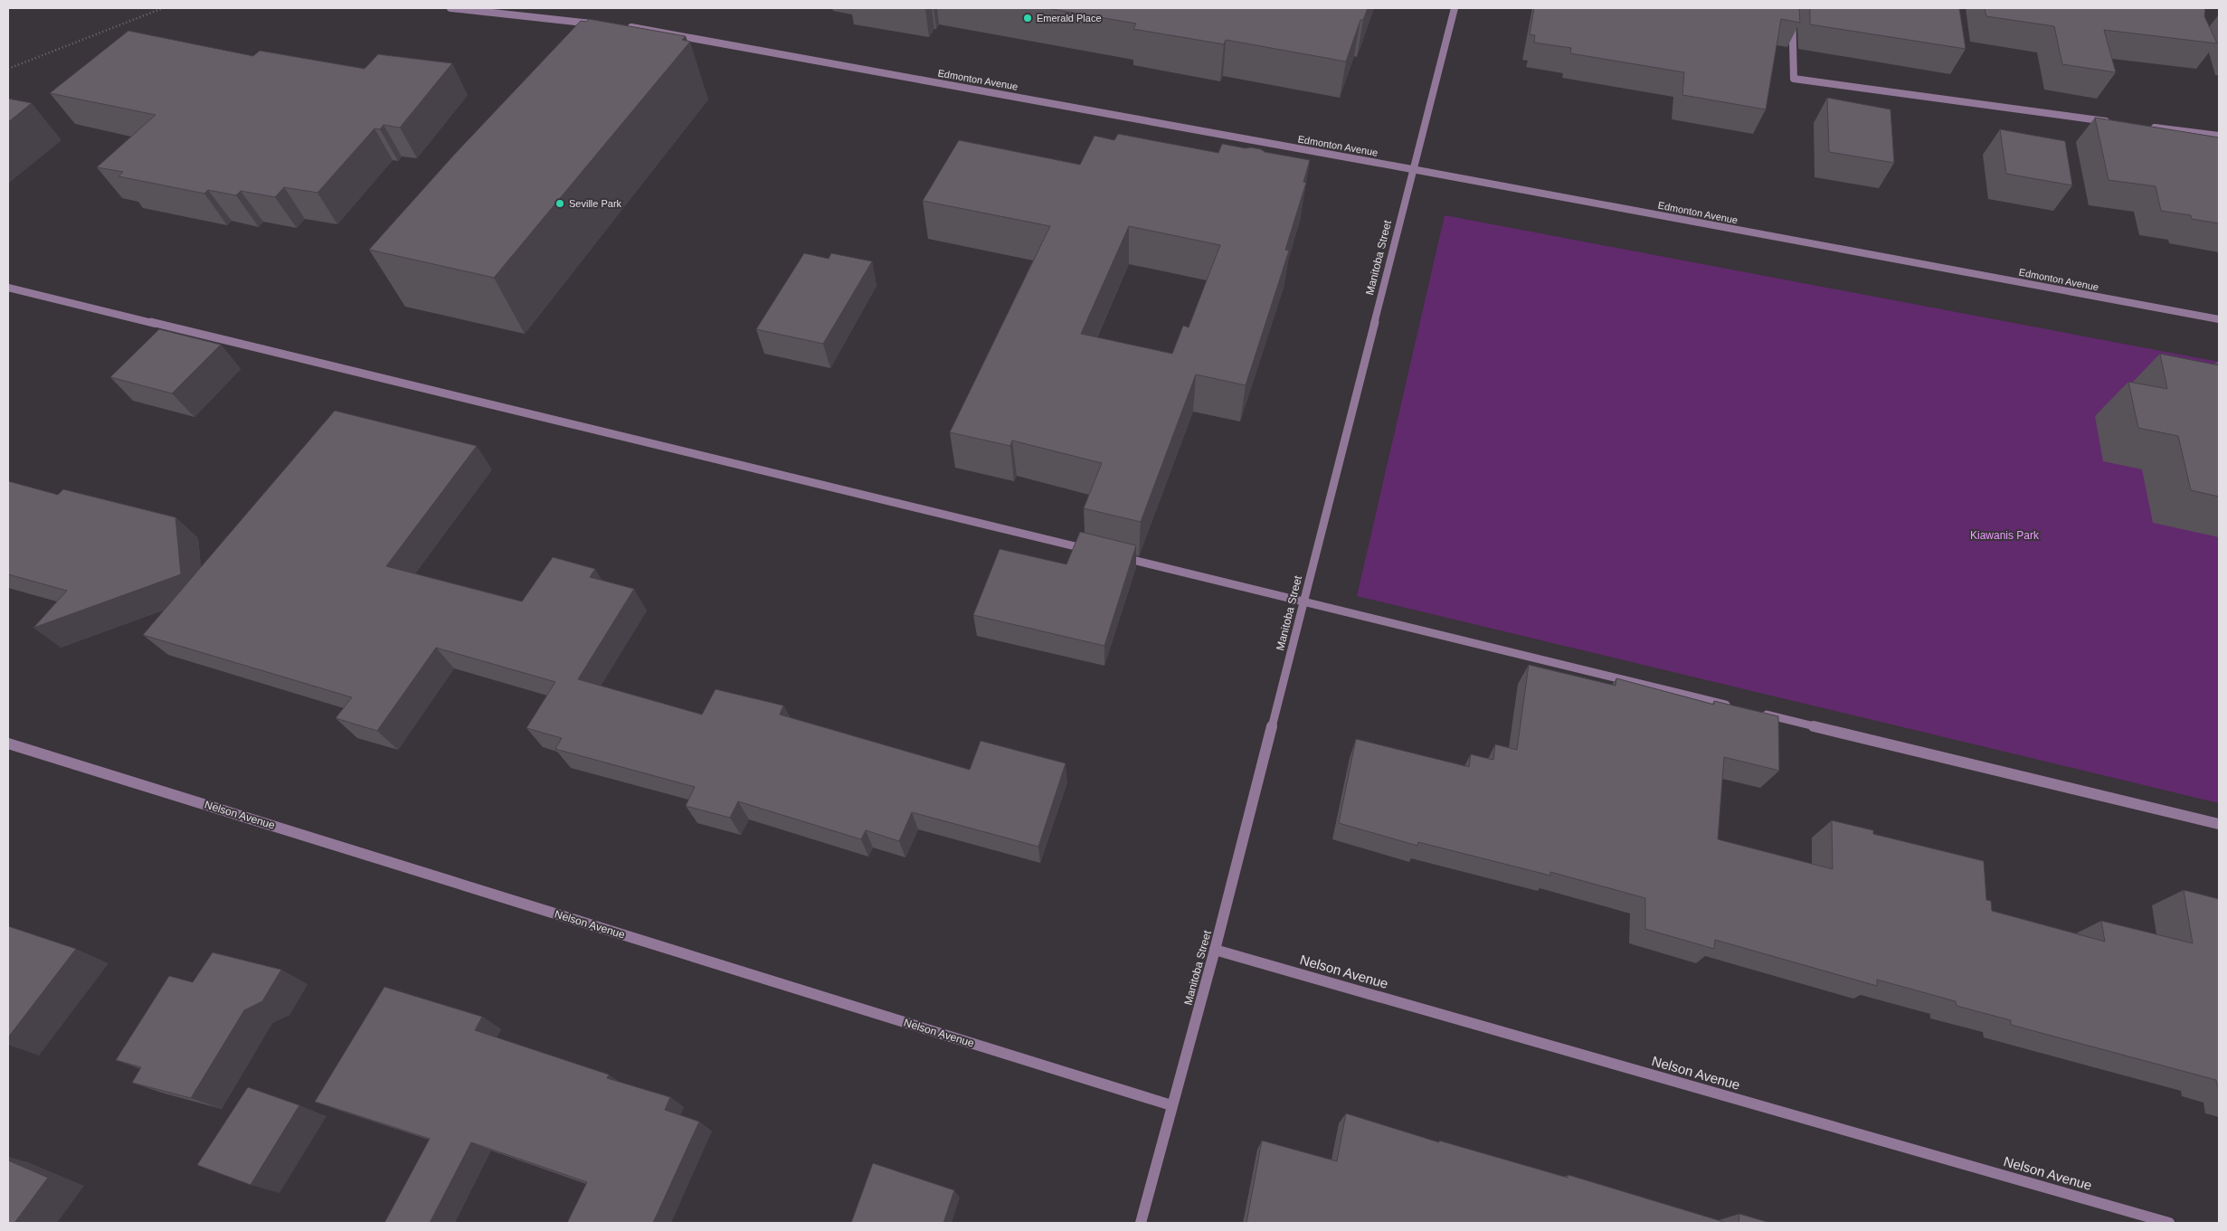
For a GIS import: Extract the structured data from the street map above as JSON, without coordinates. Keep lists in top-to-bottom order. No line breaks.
{"streets":{"street":["Edmonton Avenue","Manitoba Street","Nelson Avenue"]},"crossings":[["Edmonton Avenue","Manitoba Street"],["Manitoba Street","Nelson Avenue"]],"parks":["Kiawanis Park"],"places":["Emerald Place","Seville Park"]}
